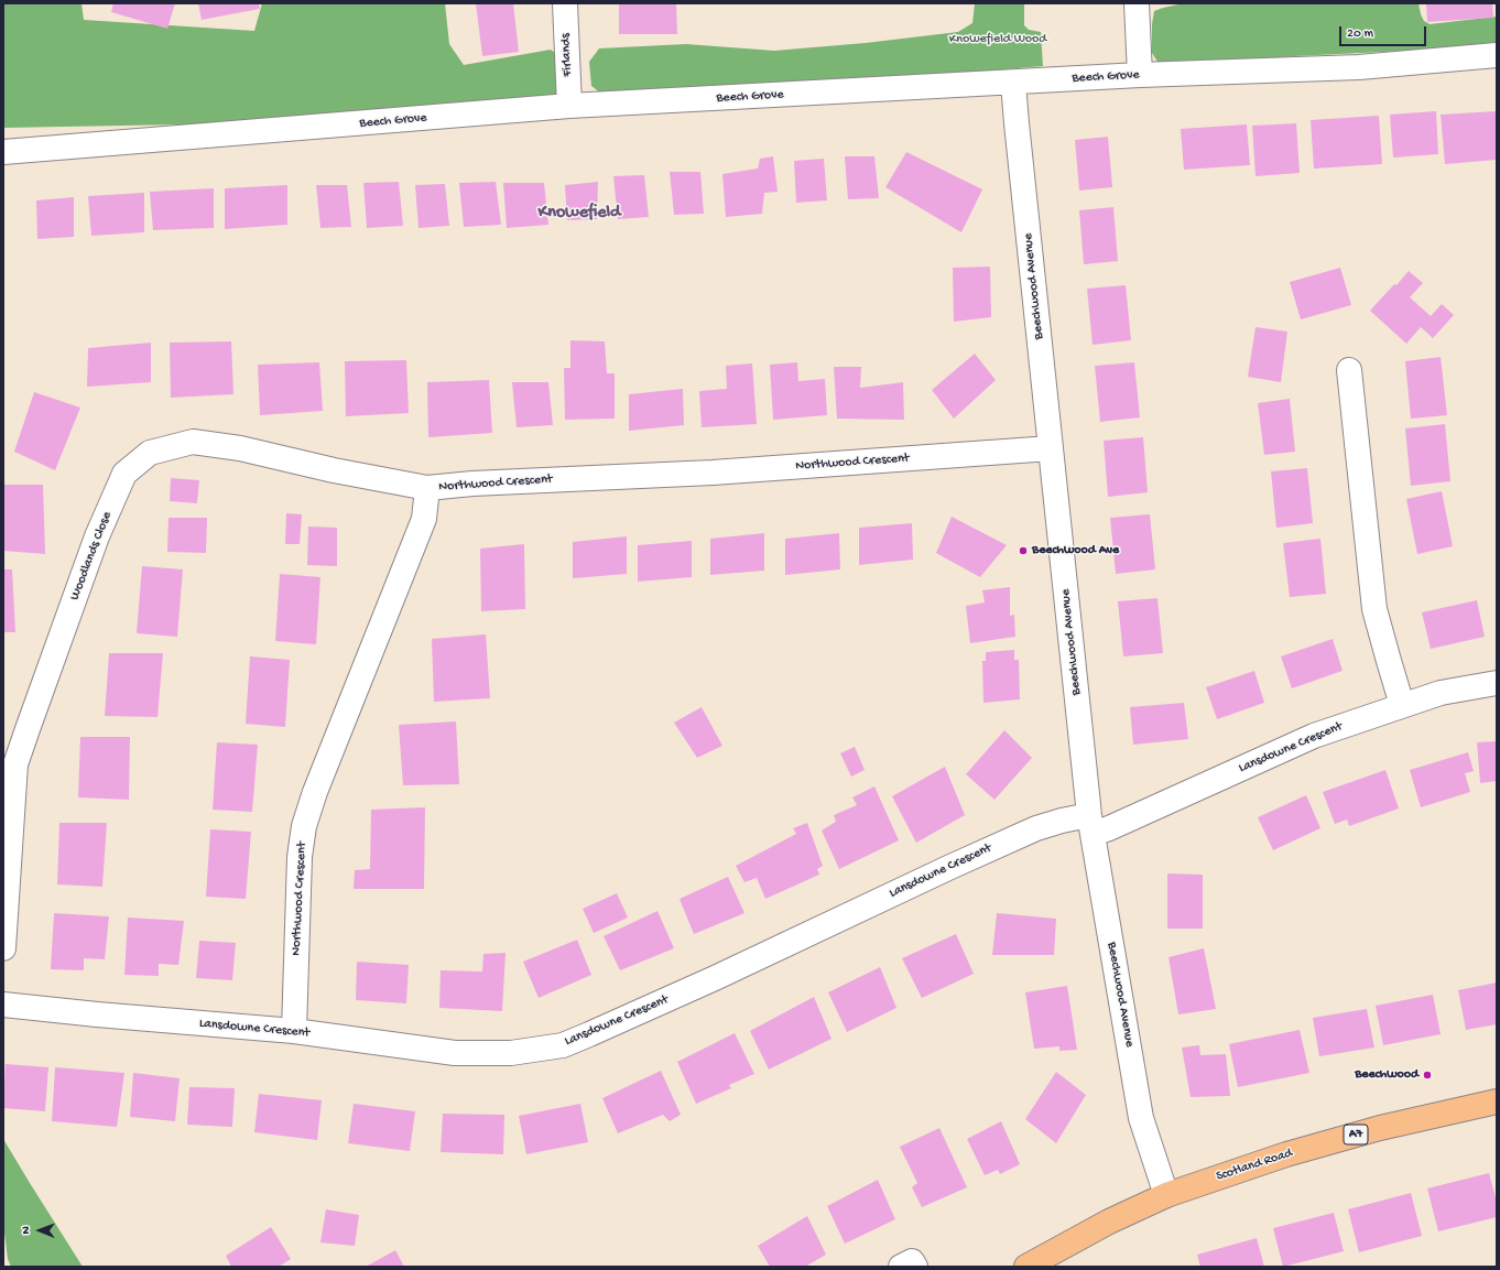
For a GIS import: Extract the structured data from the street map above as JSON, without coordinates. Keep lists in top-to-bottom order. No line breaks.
{"streets":{"main road":["A7","Scotland Road"],"street":["Firlands","Beech Grove","Beechwood Avenue","Northwood Crescent","Woodlands Close","Lansdowne Crescent"]},"crossings":[["Firlands","Beech Grove"],["Beech Grove","Beechwood Avenue"],["Beechwood Avenue","Northwood Crescent"],["Beechwood Avenue","Lansdowne Crescent"],["Beechwood Avenue","Scotland Road"],["Northwood Crescent","Woodlands Close"],["Northwood Crescent","Lansdowne Crescent"]],"districts":["Knowefield"],"parks":["Knowefield Wood"],"places":["Beechwood Ave","Beechwood"],"scale_bar":"20 m","north":"left"}
